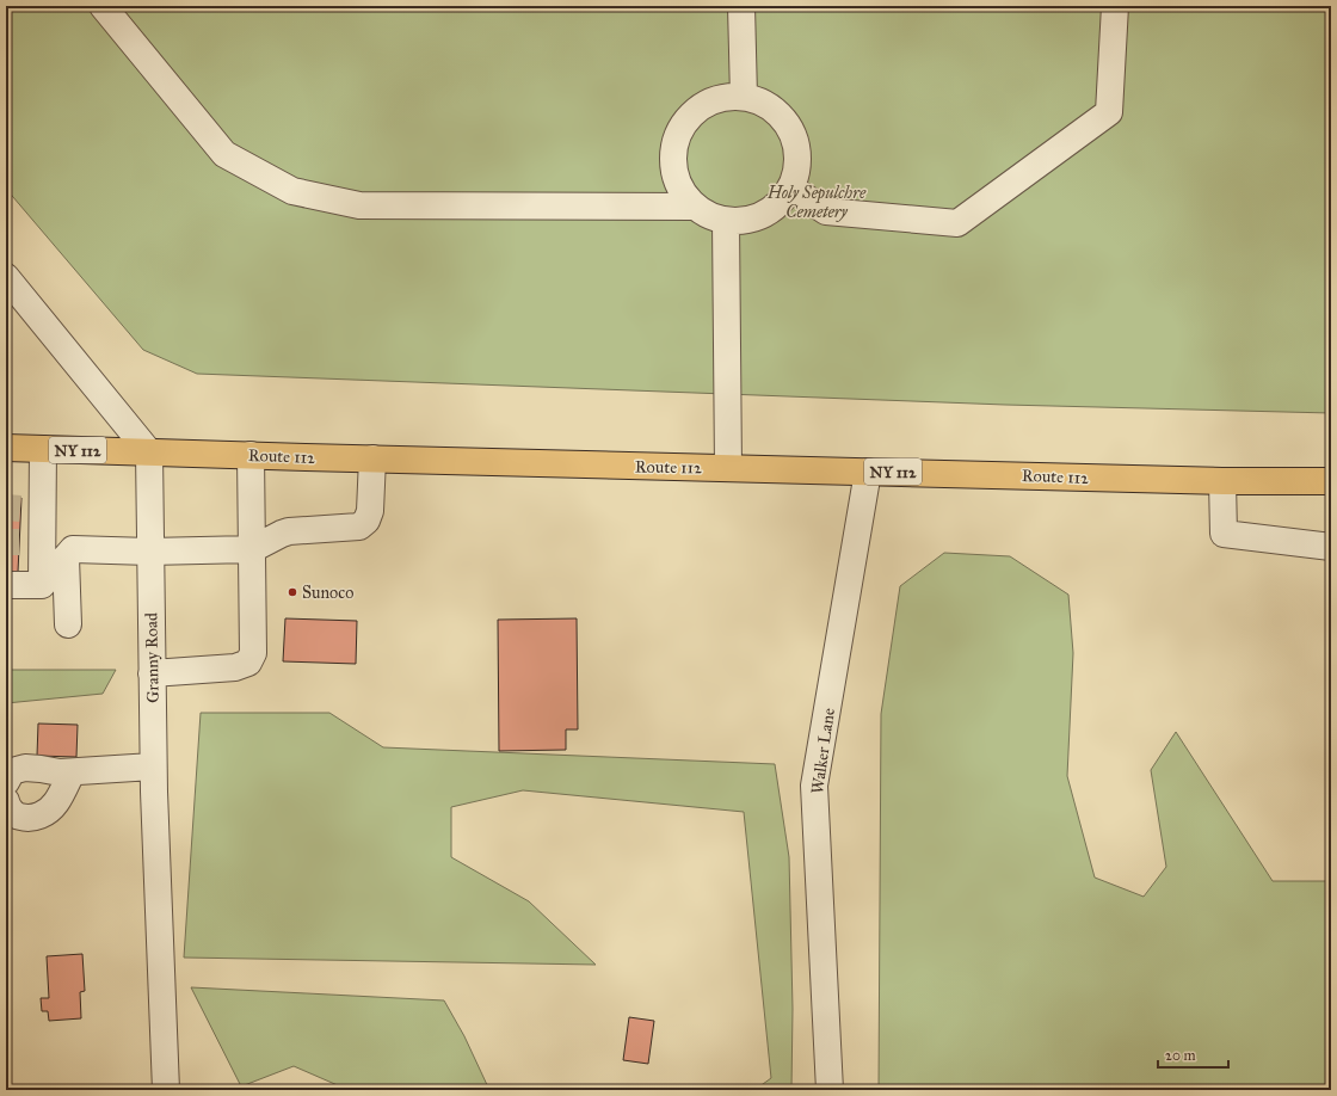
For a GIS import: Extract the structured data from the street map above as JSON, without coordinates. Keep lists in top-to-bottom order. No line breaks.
{"streets":{"main road":["NY 112","Route 112"],"street":["Granny Road","Walker Lane"]},"crossings":[["Route 112","Granny Road"],["Route 112","Walker Lane"]],"parks":["Holy Sepulchre Cemetery"],"places":["Sunoco"],"scale_bar":"20 m"}
